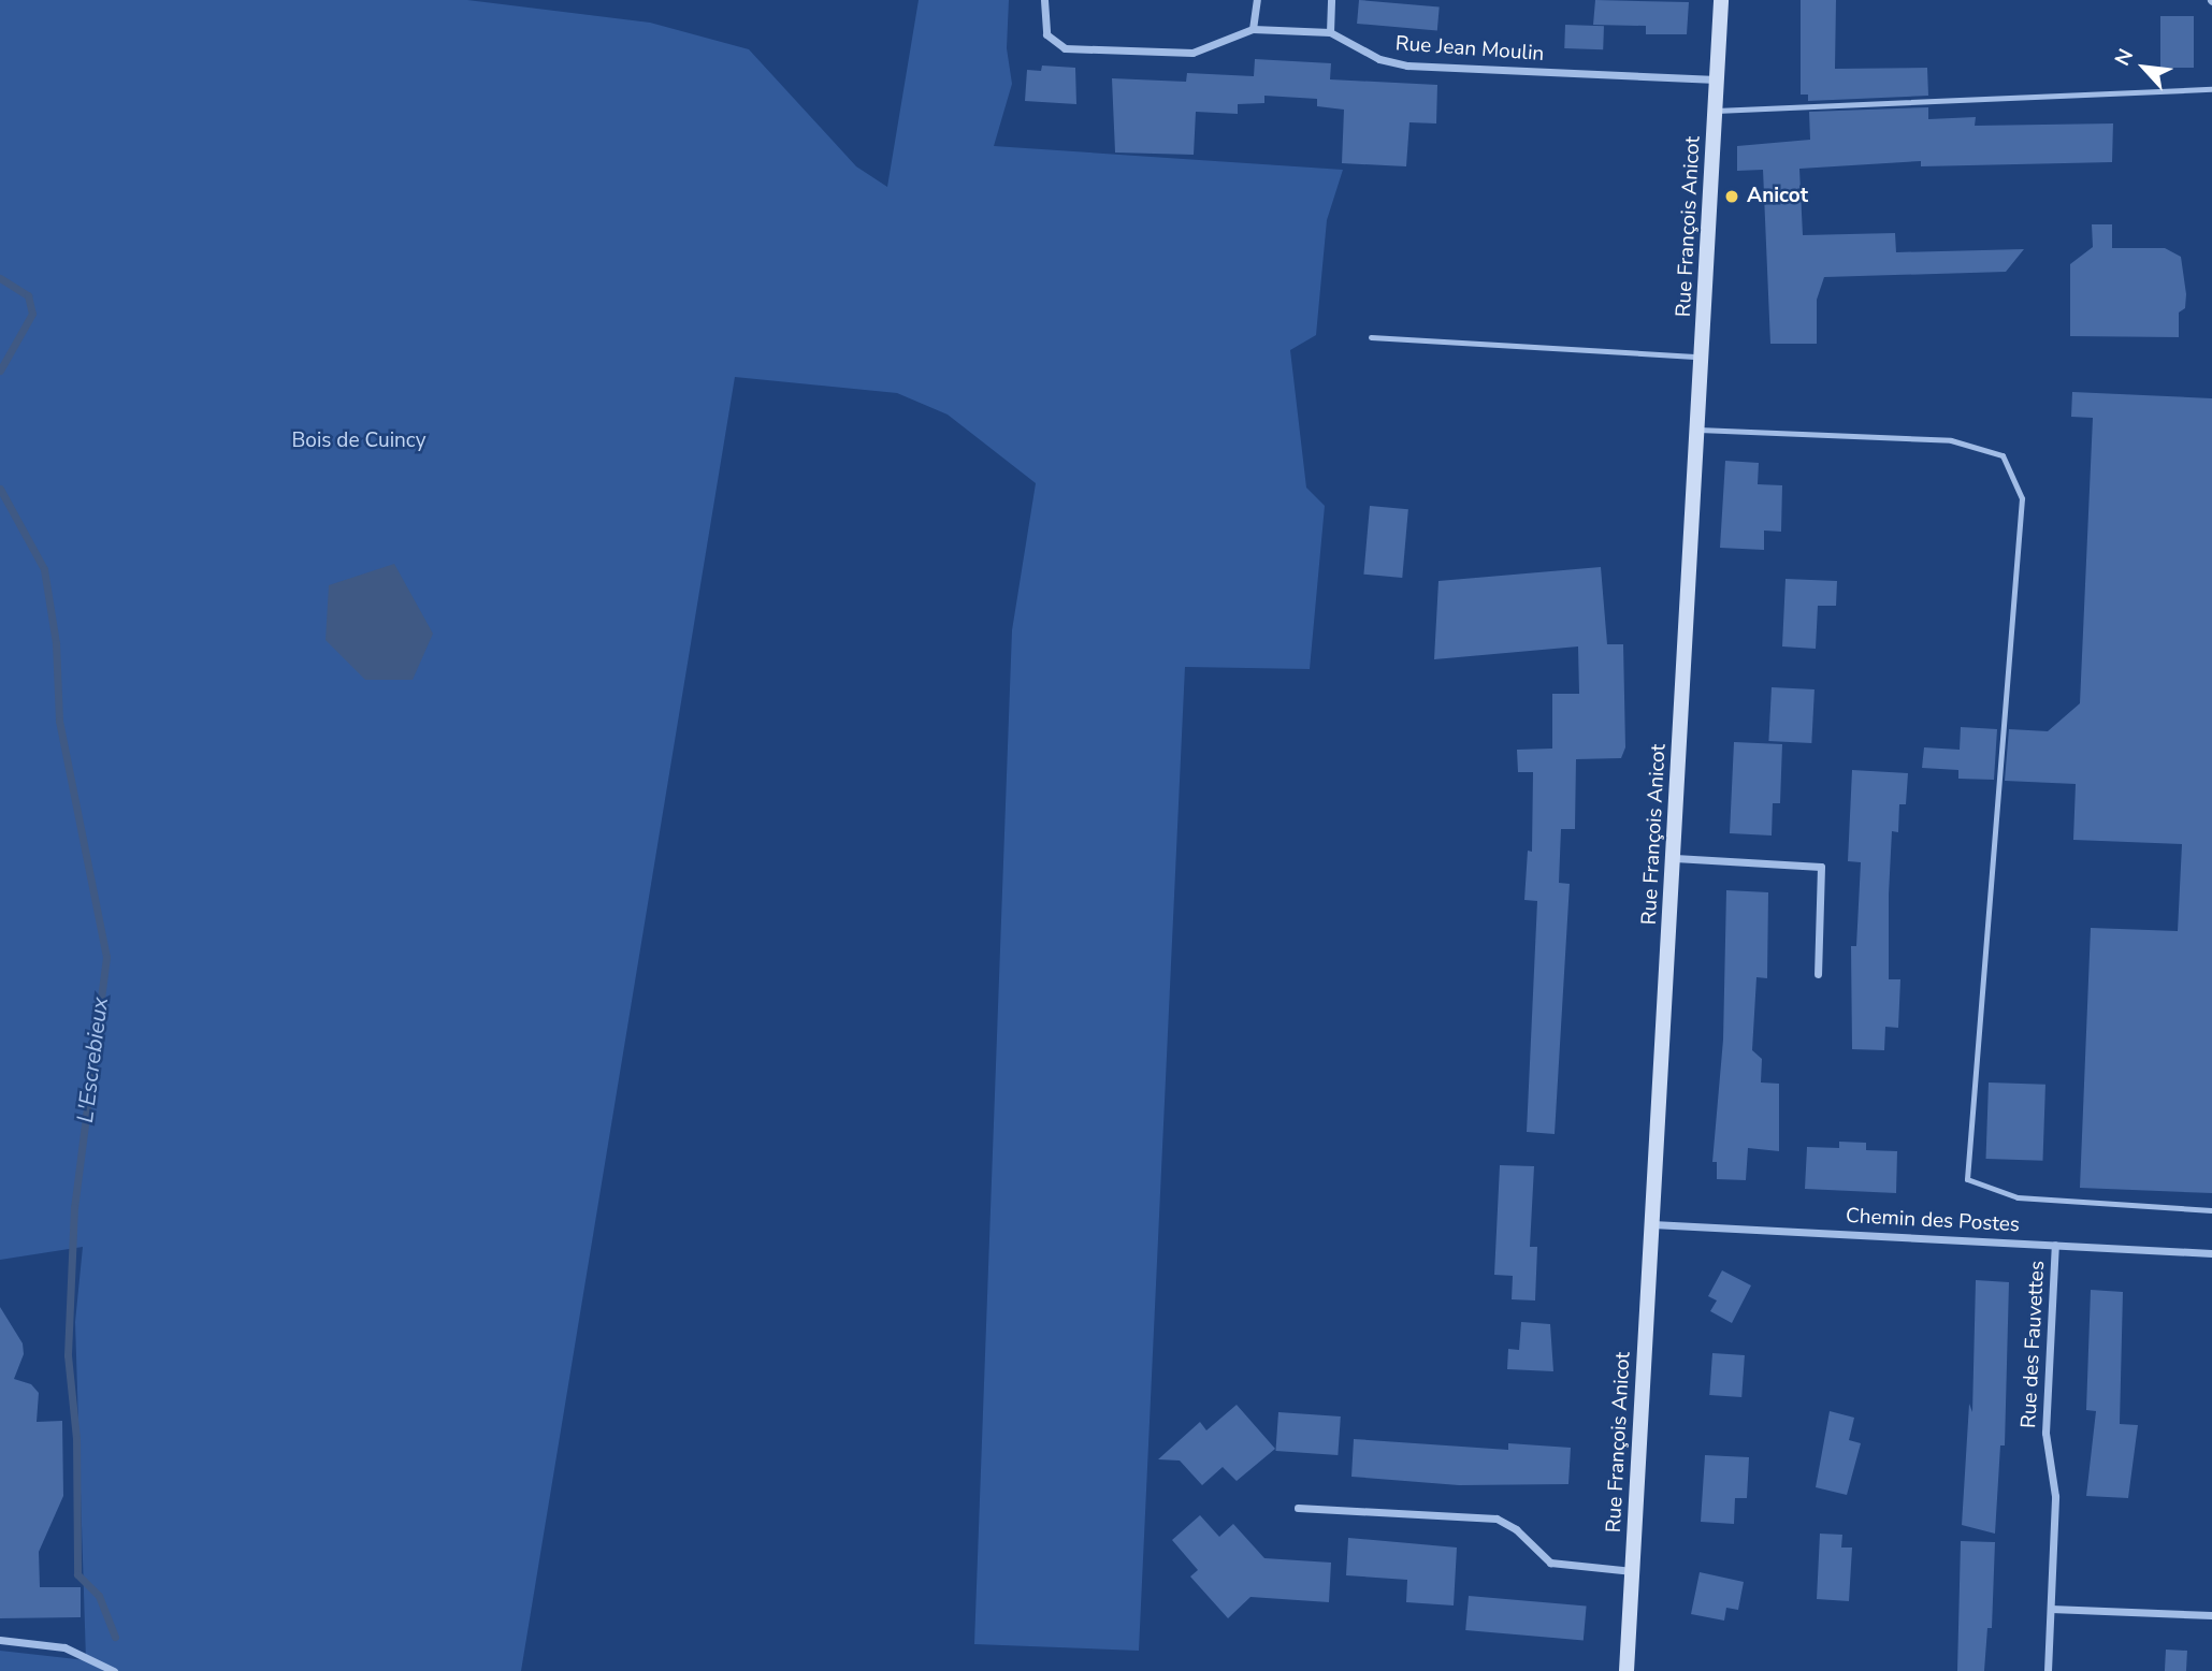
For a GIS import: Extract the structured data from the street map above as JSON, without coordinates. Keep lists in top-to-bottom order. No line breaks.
{"streets":{"street":["Rue Jean Moulin","Rue François Anicot","Chemin des Postes","Rue des Fauvettes"]},"crossings":[["Rue Jean Moulin","Rue François Anicot"],["Rue François Anicot","Chemin des Postes"],["Chemin des Postes","Rue des Fauvettes"]],"water":["L'Escrebieux"],"parks":["Bois de Cuincy"],"places":["Anicot"],"north":"top left"}
